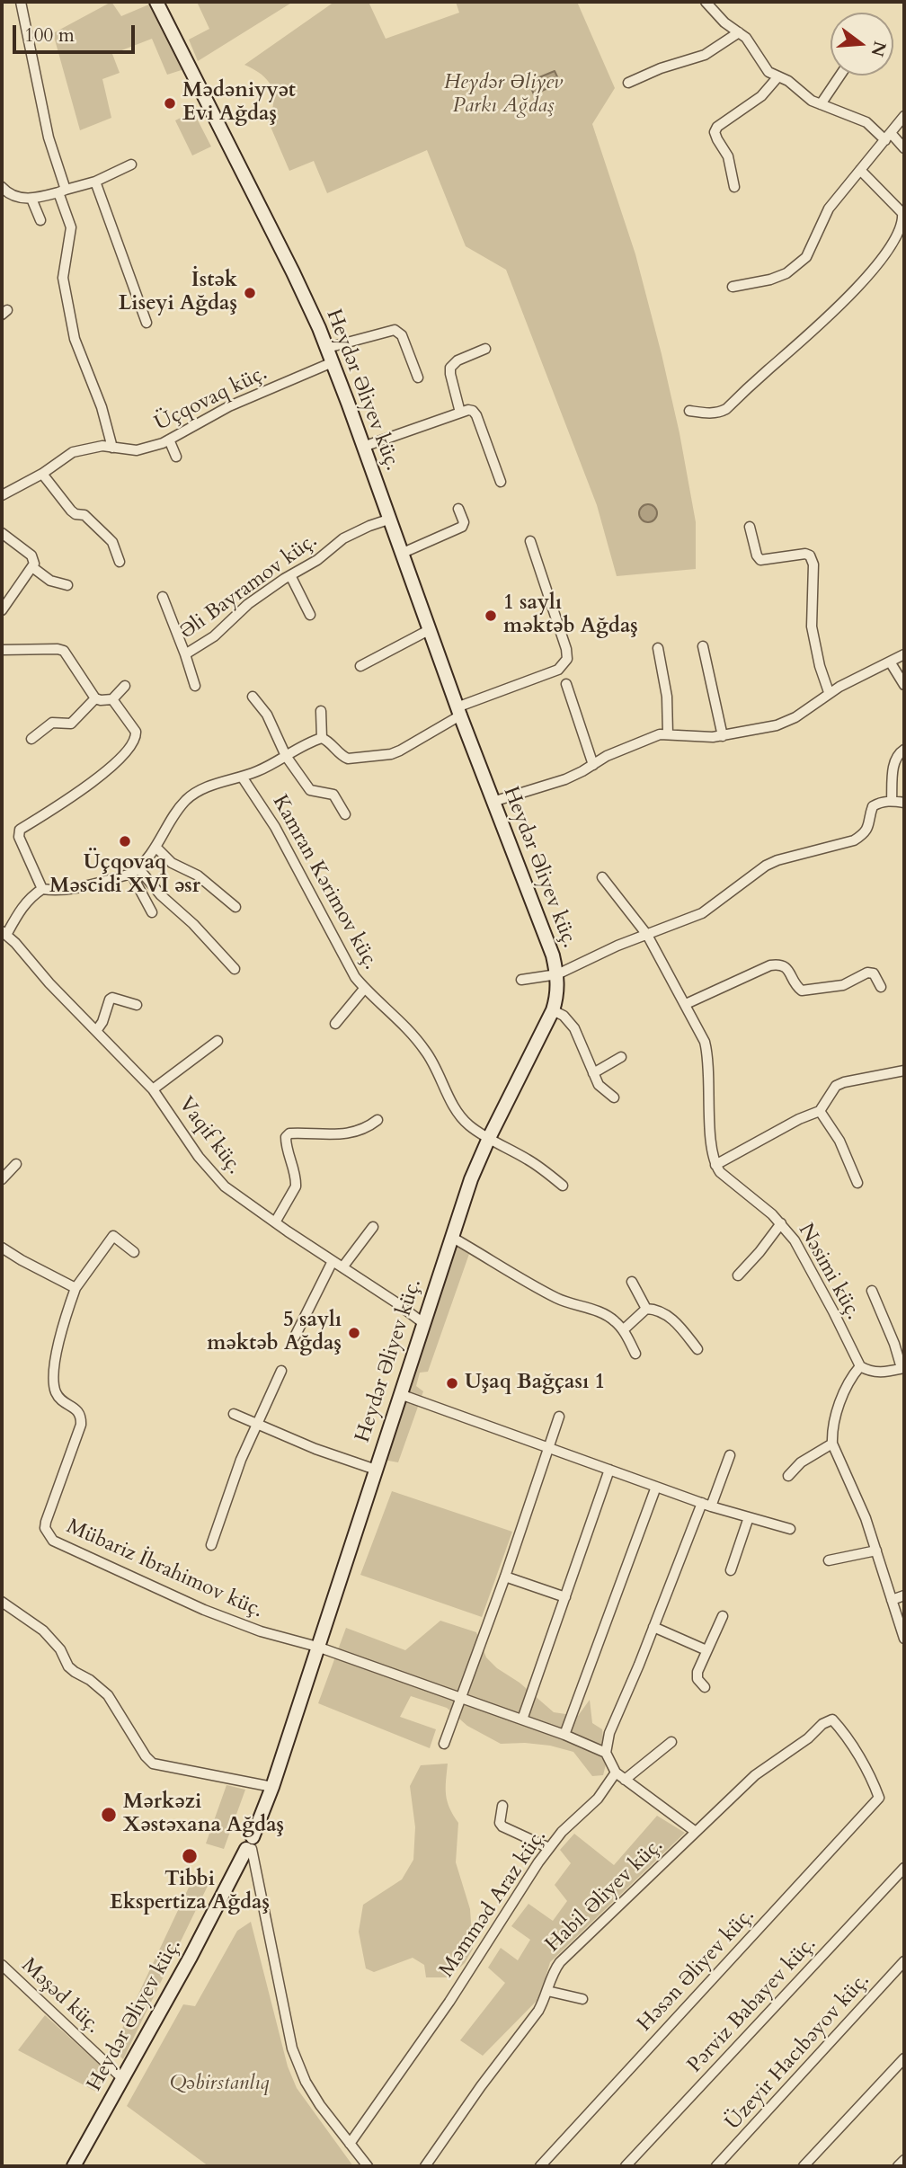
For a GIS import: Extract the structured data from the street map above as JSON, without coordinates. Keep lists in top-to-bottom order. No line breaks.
{"streets":{"main road":["Heydər Əliyev küç."],"street":["Üçqovaq küç.","Əli Bayramov küç.","Kamran Kərimov küç.","Vaqif küç.","Nəsimi küç.","Mübariz İbrahimov küç.","Habil Əliyev küç.","Məmməd Araz küç.","Həsən Əliyev küç.","Məşəd küç.","Pərviz Babayev küç.","Üzeyir Hacıbəyov küç."]},"crossings":[["Heydər Əliyev küç.","Üçqovaq küç."],["Heydər Əliyev küç.","Əli Bayramov küç."],["Heydər Əliyev küç.","Kamran Kərimov küç."],["Heydər Əliyev küç.","Vaqif küç."],["Heydər Əliyev küç.","Mübariz İbrahimov küç."],["Heydər Əliyev küç.","Məşəd küç."],["Habil Əliyev küç.","Həsən Əliyev küç."]],"parks":["Heydər Əliyev Parkı Ağdaş","Qəbirstanlıq"],"places":["Mədəniyyət Evi Ağdaş","İstək Liseyi Ağdaş","1 saylı məktəb Ağdaş","Üçqovaq Məscidi XVI əsr","5 saylı məktəb Ağdaş","Uşaq Bağçası 1","Mərkəzi Xəstəxana Ağdaş","Tibbi Ekspertiza Ağdaş"],"scale_bar":"100 m","north":"right"}
